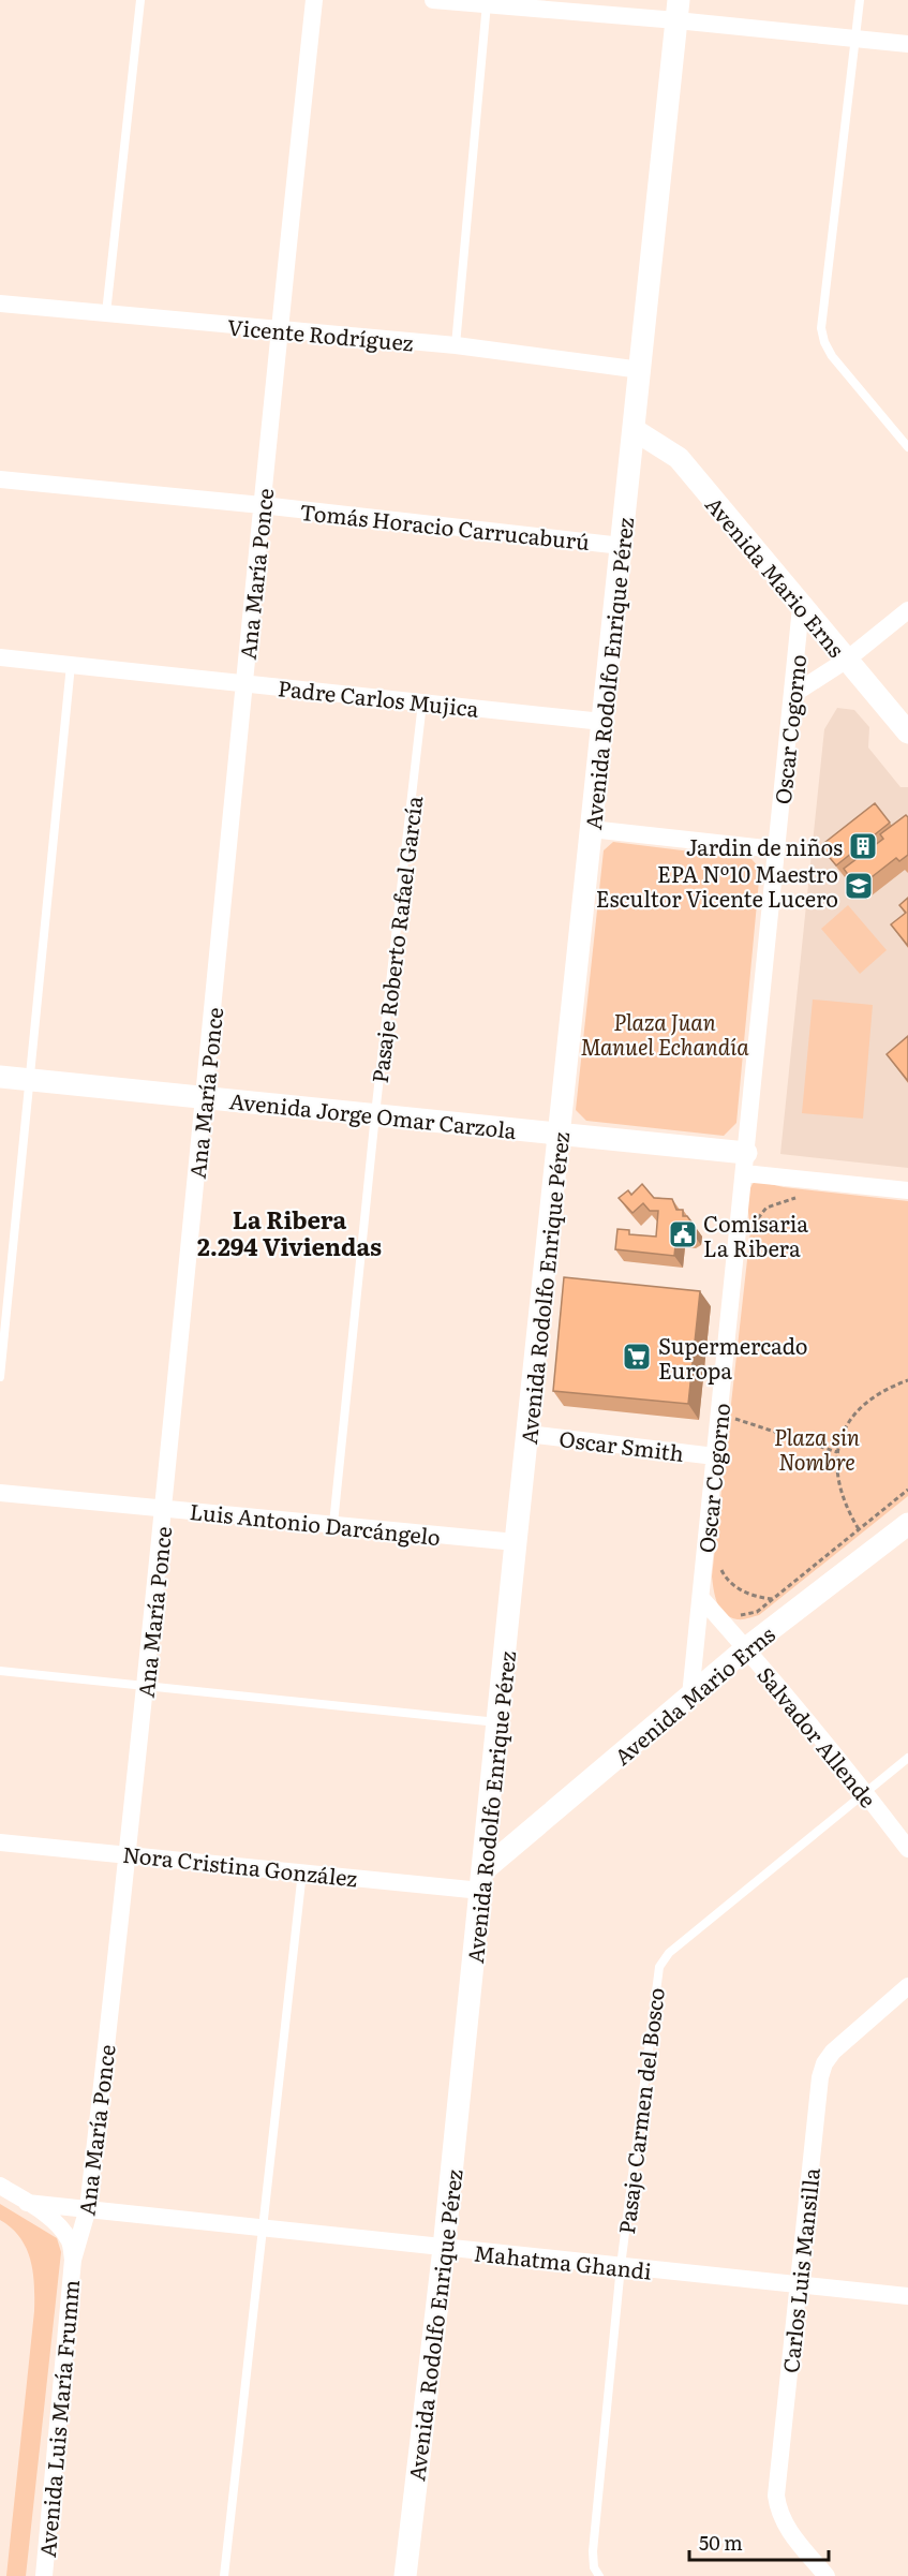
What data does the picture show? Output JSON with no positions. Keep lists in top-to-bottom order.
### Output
{
  "streets": {
    "street": [
      "Vicente Rodríguez",
      "Tomás Horacio Carrucaburú",
      "Ana María Ponce",
      "Avenida Mario Erns",
      "Avenida Rodolfo Enrique Pérez",
      "Padre Carlos Mujica",
      "Oscar Cogorno",
      "Avenida Jorge Omar Carzola",
      "Oscar Smith",
      "Luis Antonio Darcángelo",
      "Salvador Allende",
      "Nora Cristina González",
      "Mahatma Ghandi",
      "Carlos Luis Mansilla",
      "Avenida Luis María Frumm"
    ],
    "lane": ["Pasaje Roberto Rafael García", "Pasaje Carmen del Bosco"]
  },
  "crossings": [
    ["Vicente Rodríguez", "Ana María Ponce"],
    ["Vicente Rodríguez", "Avenida Rodolfo Enrique Pérez"],
    ["Tomás Horacio Carrucaburú", "Ana María Ponce"],
    ["Tomás Horacio Carrucaburú", "Avenida Rodolfo Enrique Pérez"],
    ["Ana María Ponce", "Padre Carlos Mujica"],
    ["Ana María Ponce", "Avenida Jorge Omar Carzola"],
    ["Ana María Ponce", "Luis Antonio Darcángelo"],
    ["Ana María Ponce", "Nora Cristina González"],
    ["Ana María Ponce", "Mahatma Ghandi"],
    ["Ana María Ponce", "Avenida Luis María Frumm"],
    ["Avenida Mario Erns", "Avenida Rodolfo Enrique Pérez"],
    ["Avenida Mario Erns", "Oscar Cogorno"],
    ["Avenida Mario Erns", "Salvador Allende"],
    ["Avenida Mario Erns", "Nora Cristina González"],
    ["Avenida Rodolfo Enrique Pérez", "Padre Carlos Mujica"],
    ["Avenida Rodolfo Enrique Pérez", "Avenida Jorge Omar Carzola"],
    ["Avenida Rodolfo Enrique Pérez", "Oscar Smith"],
    ["Avenida Rodolfo Enrique Pérez", "Luis Antonio Darcángelo"],
    ["Avenida Rodolfo Enrique Pérez", "Nora Cristina González"],
    ["Avenida Rodolfo Enrique Pérez", "Mahatma Ghandi"],
    ["Padre Carlos Mujica", "Pasaje Roberto Rafael García"],
    ["Oscar Cogorno", "Avenida Jorge Omar Carzola"],
    ["Oscar Cogorno", "Oscar Smith"],
    ["Oscar Cogorno", "Salvador Allende"],
    ["Pasaje Roberto Rafael García", "Avenida Jorge Omar Carzola"],
    ["Pasaje Roberto Rafael García", "Luis Antonio Darcángelo"],
    ["Salvador Allende", "Pasaje Carmen del Bosco"],
    ["Pasaje Carmen del Bosco", "Mahatma Ghandi"],
    ["Mahatma Ghandi", "Carlos Luis Mansilla"]
  ],
  "districts": ["La Ribera 2.294 Viviendas"],
  "parks": ["Plaza Juan Manuel Echandía", "Plaza sin Nombre"],
  "places": {
    "building": ["Jardin de niños"],
    "school or university": ["EPA Nº10 Maestro Escultor Vicente Lucero"],
    "public building": ["Comisaria La Ribera"],
    "supermarket": ["Supermercado Europa"]
  },
  "scale_bar": "50 m"
}
